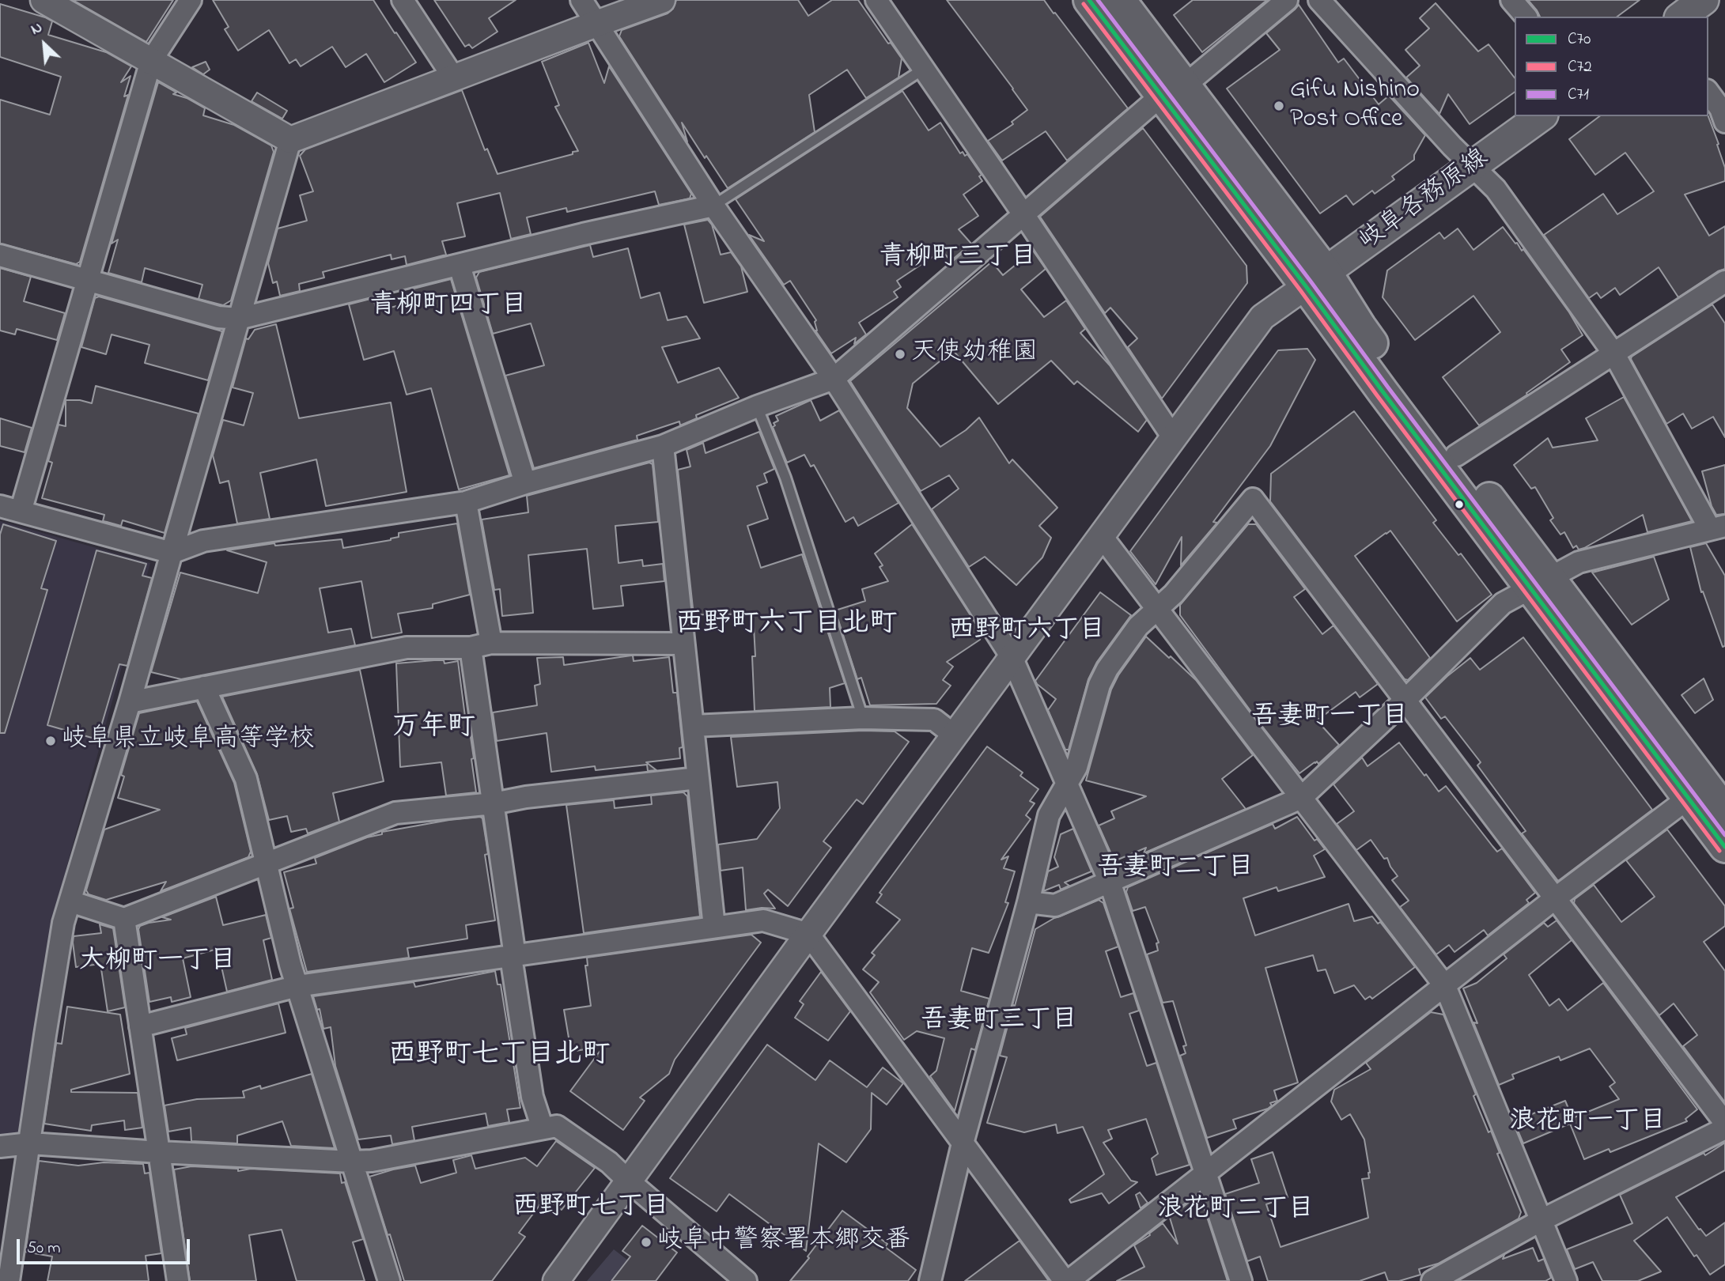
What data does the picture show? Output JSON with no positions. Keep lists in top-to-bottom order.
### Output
{
  "streets": {
    "main road": ["岐阜各務原線"]
  },
  "districts": [
    "青柳町三丁目",
    "青柳町四丁目",
    "西野町六丁目北町",
    "西野町六丁目",
    "吾妻町一丁目",
    "万年町",
    "吾妻町二丁目",
    "大柳町一丁目",
    "吾妻町三丁目",
    "西野町七丁目北町",
    "浪花町一丁目",
    "西野町七丁目",
    "浪花町二丁目"
  ],
  "places": [
    "Gifu Nishino Post Office",
    "天使幼稚園",
    "岐阜県立岐阜高等学校",
    "岐阜中警察署本郷交番"
  ],
  "lines": ["transit line C70", "transit line C71", "transit line C72"],
  "legend": ["C70", "C72", "C71"],
  "scale_bar": "50 m",
  "north": "top left"
}
